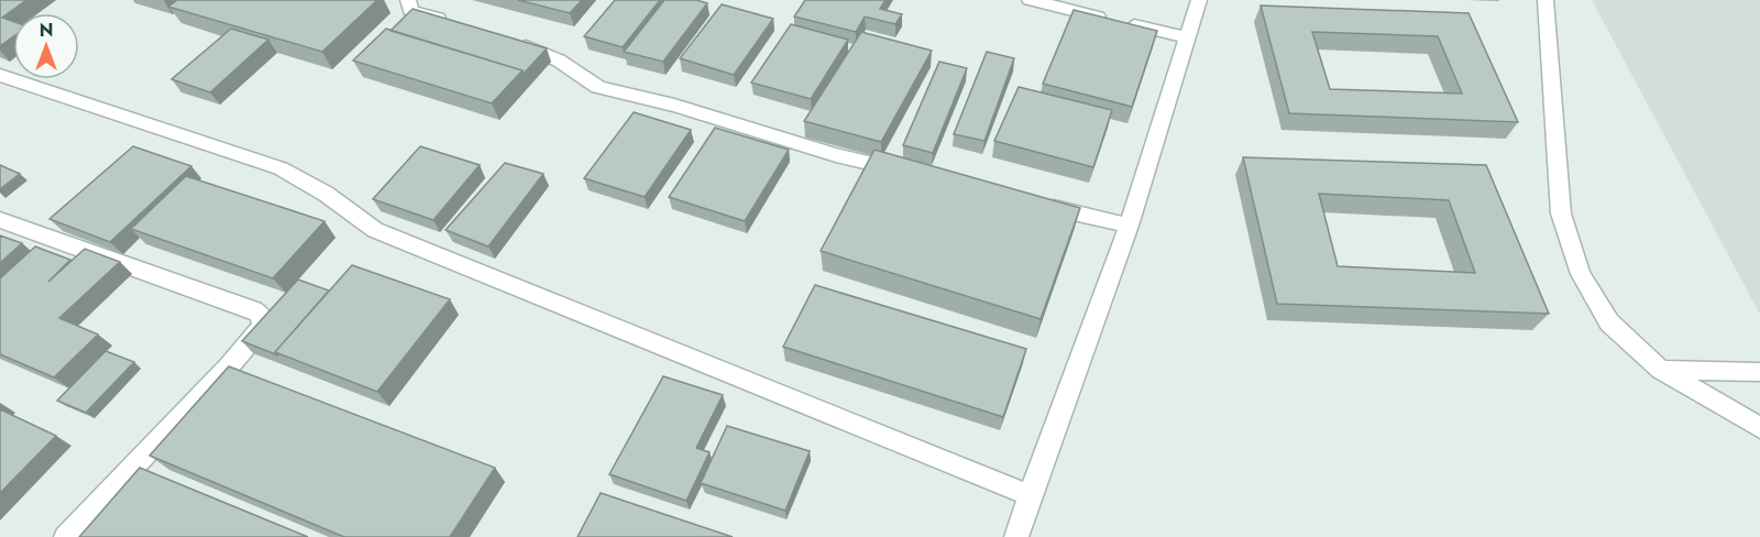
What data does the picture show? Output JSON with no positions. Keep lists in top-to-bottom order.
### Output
{
  "north": "top"
}
